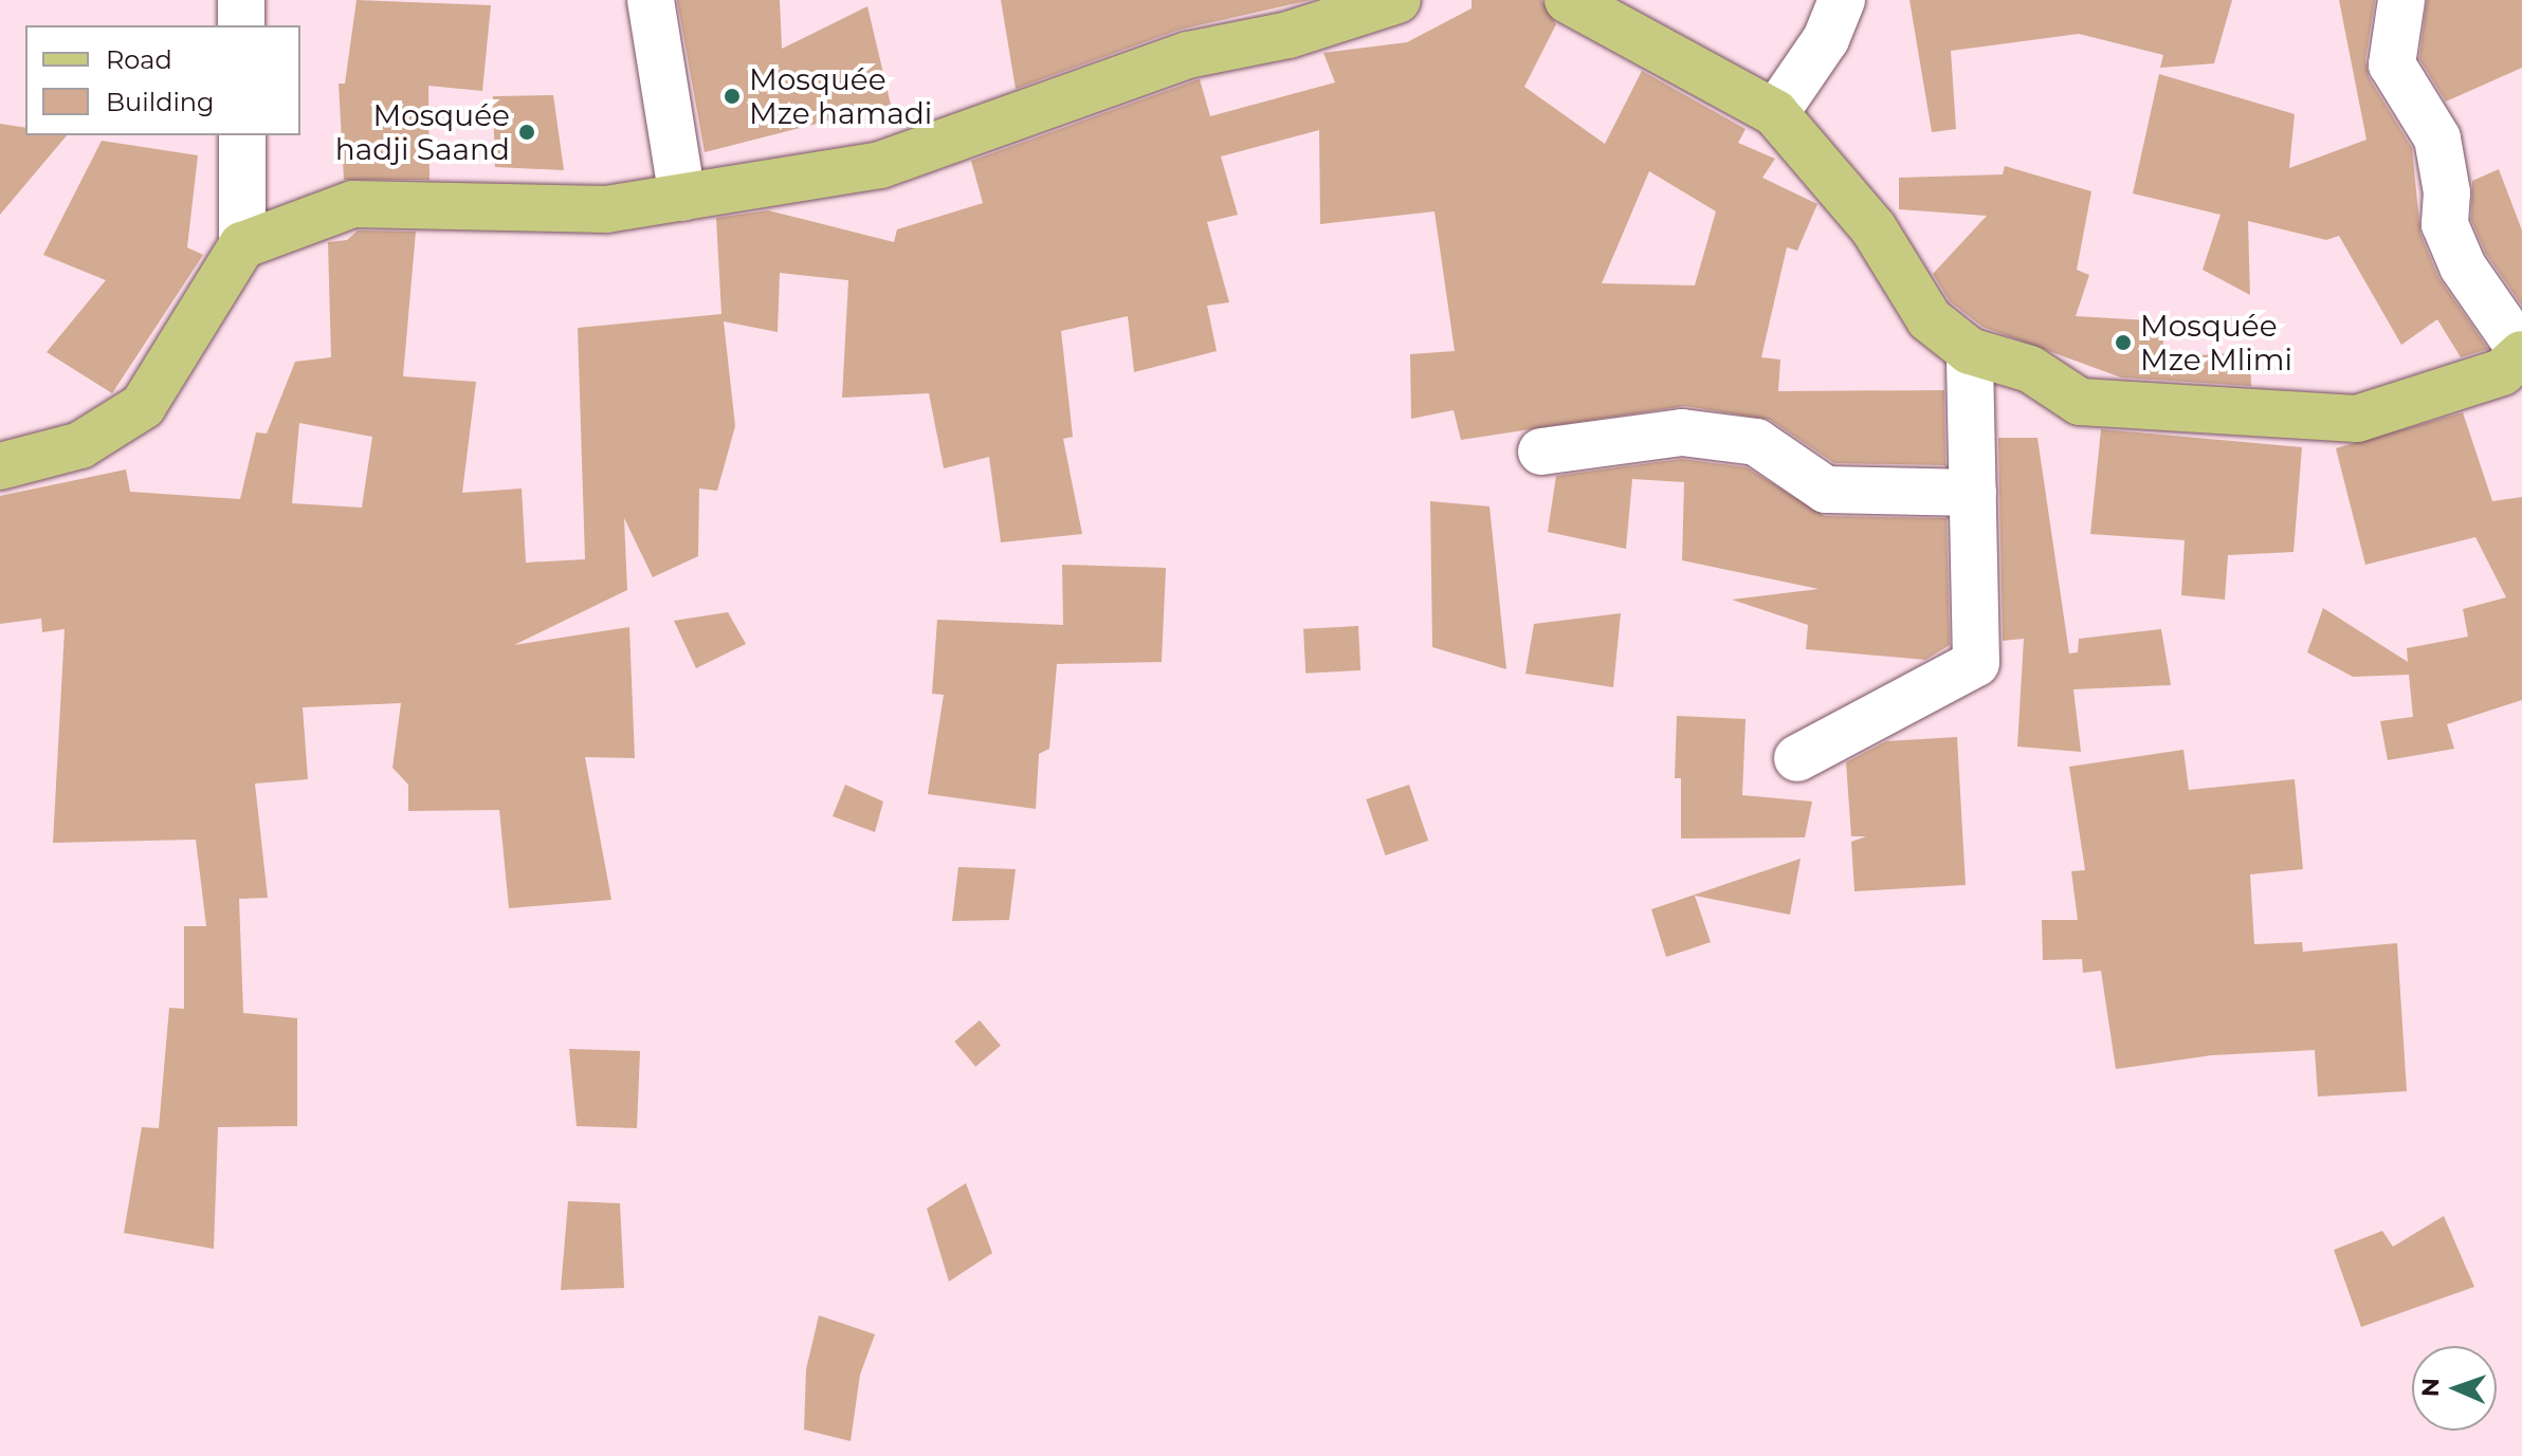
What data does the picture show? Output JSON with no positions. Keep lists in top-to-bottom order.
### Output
{
  "places": ["Mosquée Mze hamadi", "Mosquée hadji Saand", "Mosquée Mze Mlimi"],
  "legend": ["Road", "Building"],
  "north": "left"
}
